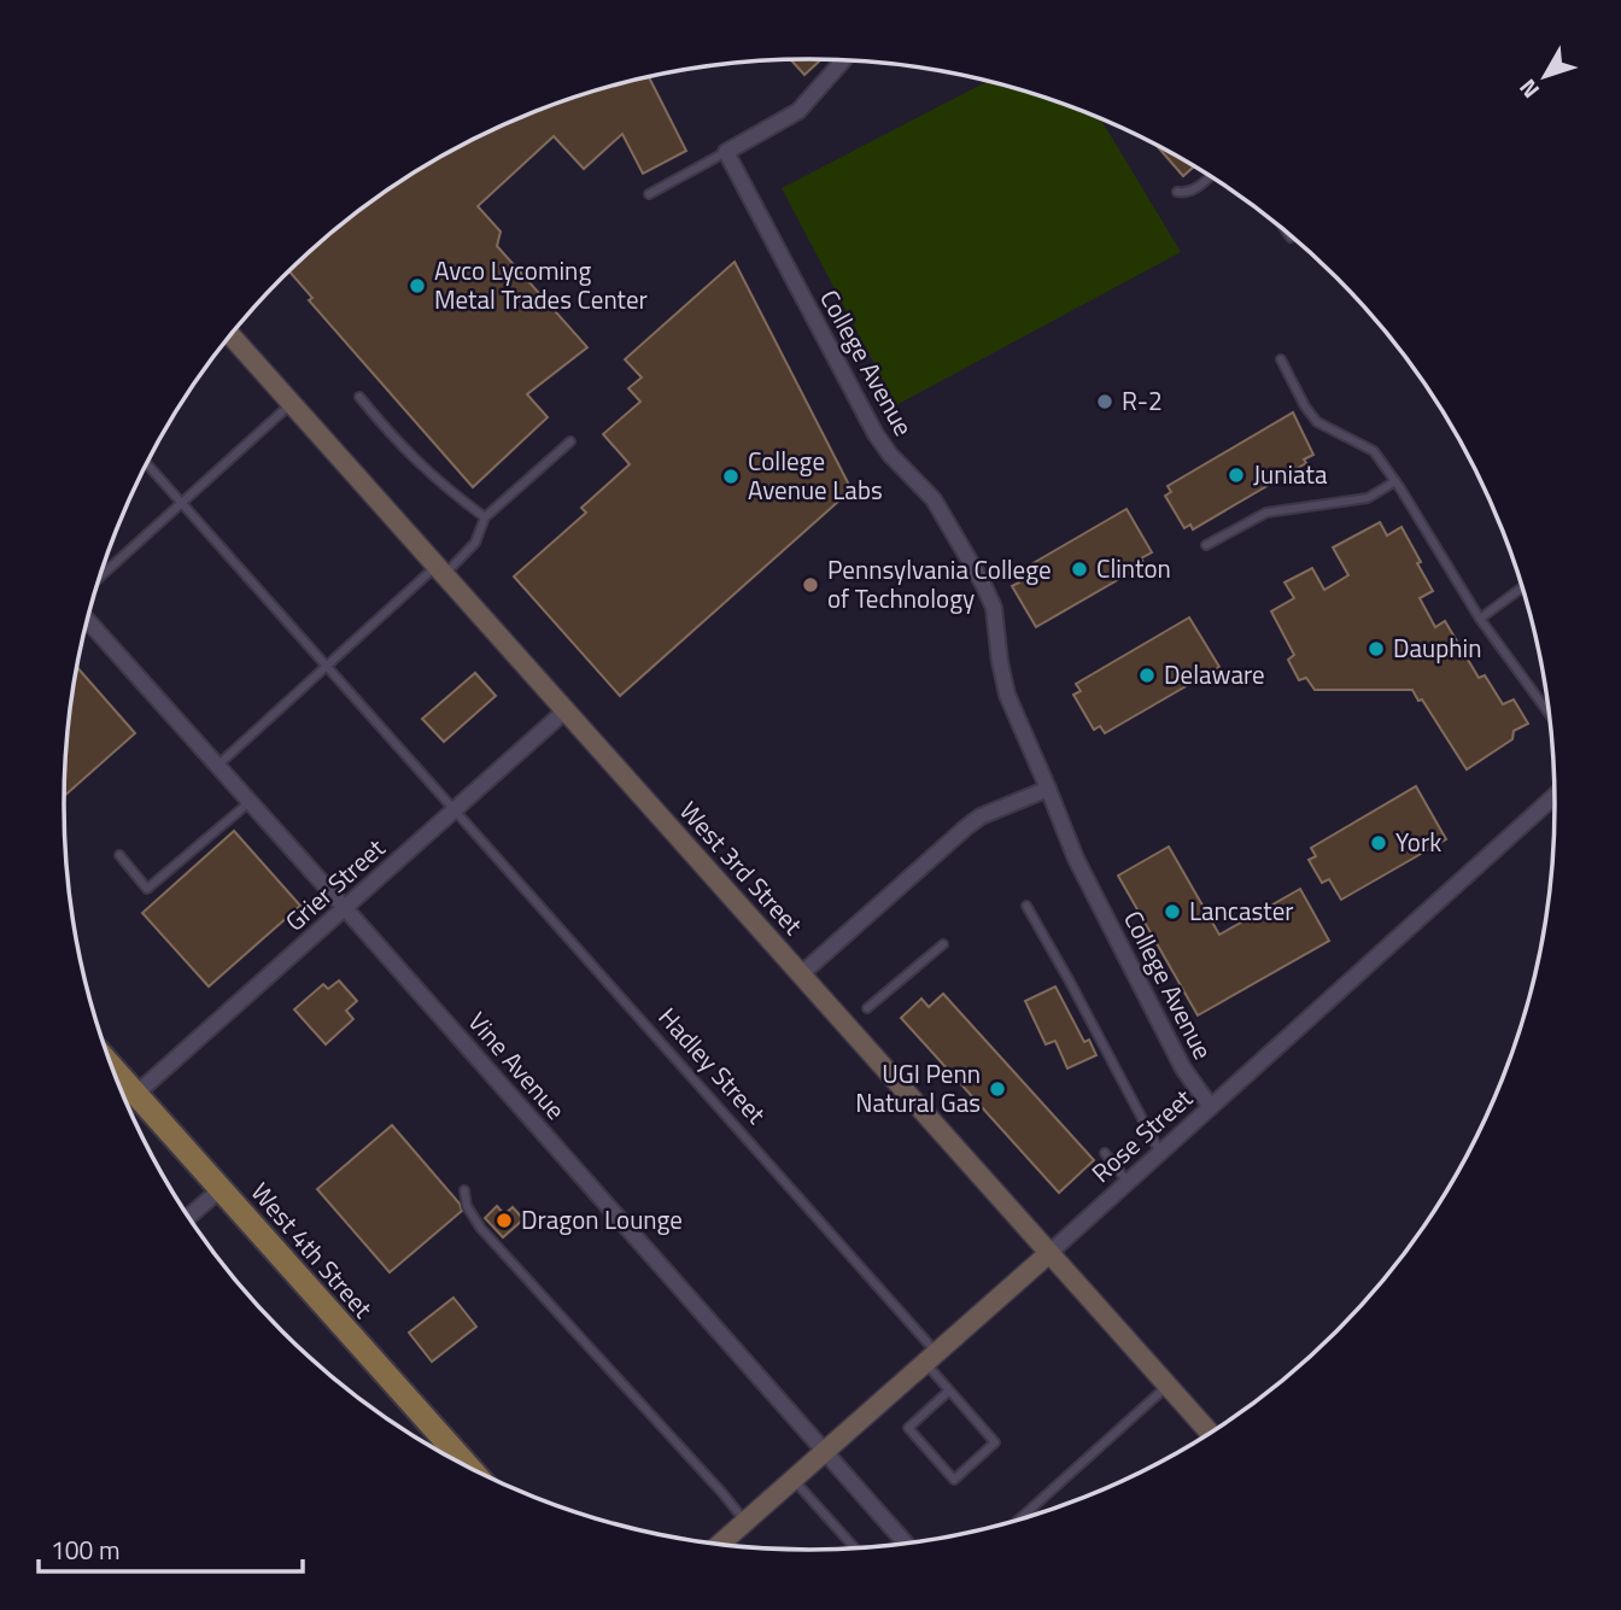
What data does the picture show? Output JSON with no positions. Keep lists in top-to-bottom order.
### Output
{
  "streets": {
    "main road": ["West 3rd Street", "Rose Street", "West 4th Street"],
    "street": ["College Avenue", "Grier Street", "Vine Avenue"],
    "lane": ["Hadley Street"]
  },
  "crossings": [
    ["College Avenue", "Rose Street"],
    ["West 3rd Street", "Grier Street"],
    ["West 3rd Street", "Rose Street"],
    ["Grier Street", "Vine Avenue"],
    ["Grier Street", "Hadley Street"],
    ["Grier Street", "West 4th Street"],
    ["Vine Avenue", "Rose Street"],
    ["Hadley Street", "Rose Street"]
  ],
  "places": [
    "Avco Lycoming Metal Trades Center",
    "R-2",
    "Juniata",
    "College Avenue Labs",
    "Clinton",
    "Pennsylvania College of Technology",
    "Dauphin",
    "Delaware",
    "York",
    "Lancaster",
    "UGI Penn Natural Gas",
    "Dragon Lounge"
  ],
  "scale_bar": "100 m",
  "north": "bottom left"
}
